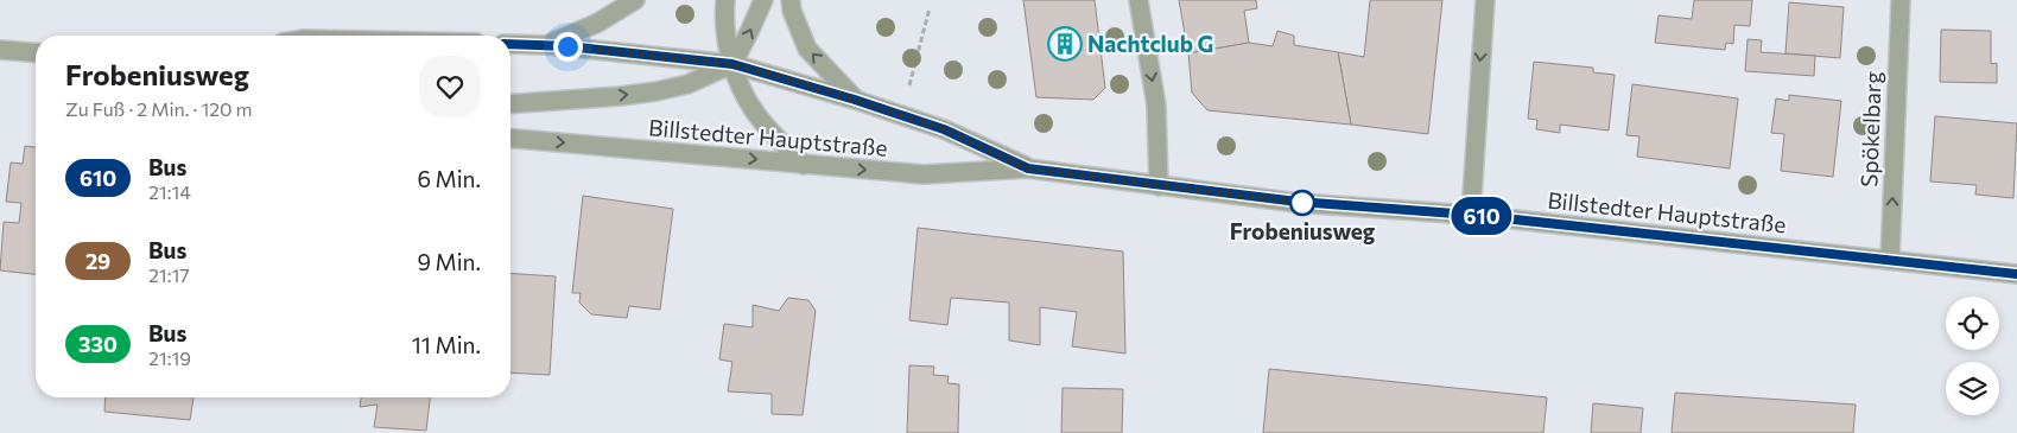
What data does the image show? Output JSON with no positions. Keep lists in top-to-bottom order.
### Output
{
  "streets": {
    "street": ["Spökelbarg", "Billstedter Hauptstraße"]
  },
  "crossings": [
    ["Spökelbarg", "Billstedter Hauptstraße"]
  ],
  "one_way": ["Spökelbarg"],
  "places": {
    "building": ["Nachtclub G"],
    "other": ["Frobeniusweg"]
  },
  "lines": ["bus line 610"],
  "page": {
    "on_map": "610",
    "heading": ["Frobeniusweg", "Zu Fuß · 2 Min. · 120 m"],
    "list": [
      {
        "mark": "610",
        "name": "Bus",
        "note": "21:14",
        "value": "6 Min."
      },
      {
        "mark": "29",
        "name": "Bus",
        "note": "21:17",
        "value": "9 Min."
      },
      {
        "mark": "330",
        "name": "Bus",
        "note": "21:19",
        "value": "11 Min."
      }
    ]
  }
}
